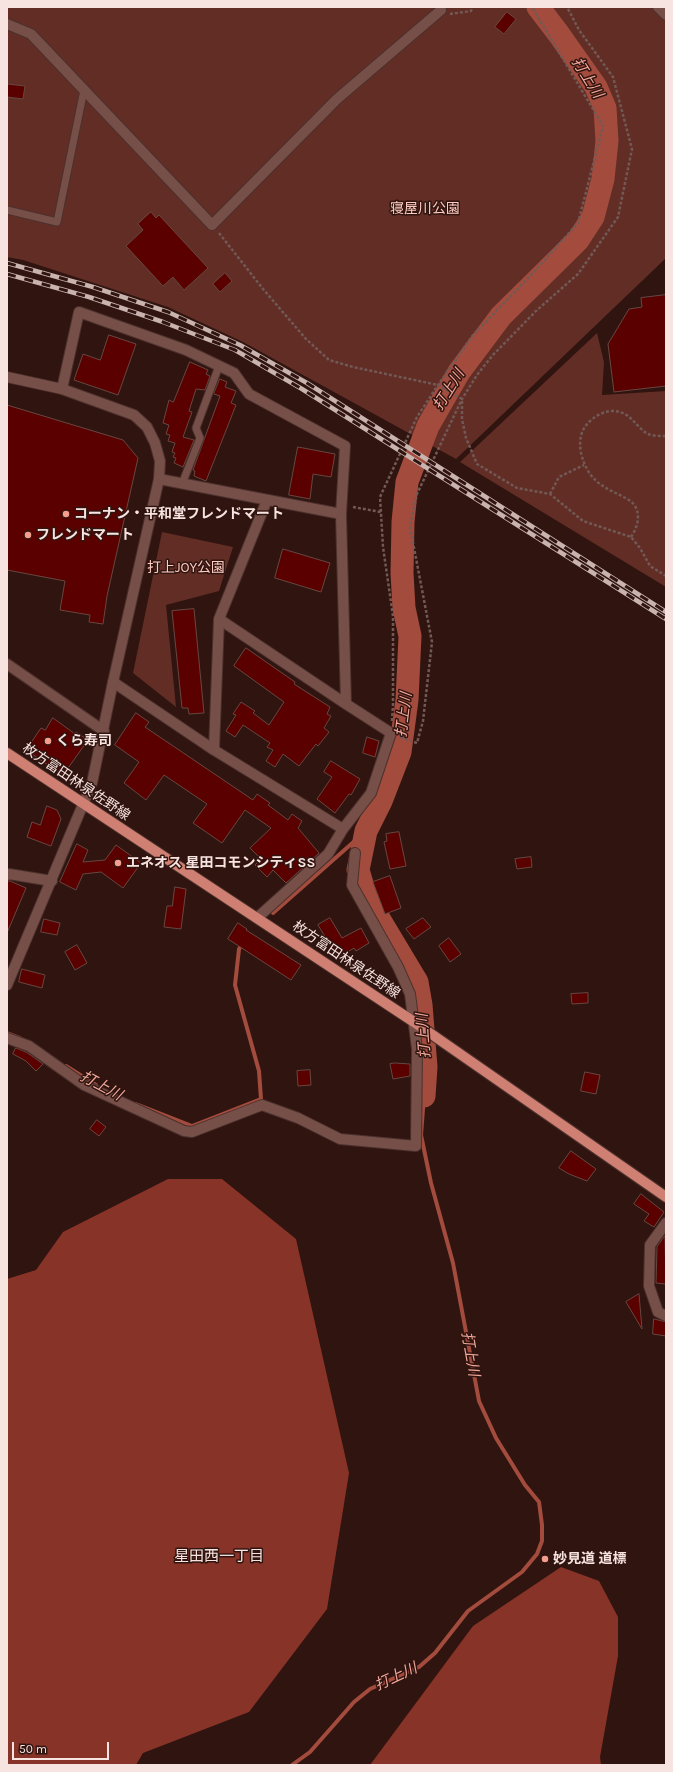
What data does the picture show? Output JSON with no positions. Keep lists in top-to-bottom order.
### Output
{
  "streets": {
    "main road": ["枚方富田林泉佐野線"]
  },
  "districts": ["星田西一丁目"],
  "water": ["打上川"],
  "parks": ["寝屋川公園", "打上JOY公園"],
  "places": [
    "コーナン・平和堂フレンドマート",
    "フレンドマート",
    "くら寿司",
    "エネオス 星田コモンシティSS",
    "妙見道 道標"
  ],
  "scale_bar": "50 m"
}
